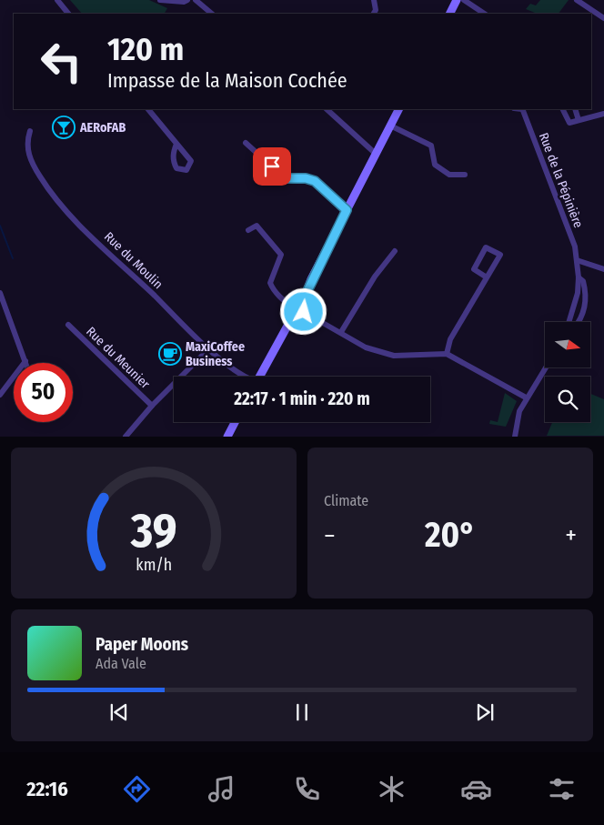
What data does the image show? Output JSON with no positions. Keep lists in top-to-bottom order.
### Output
{
  "streets": {
    "street": ["Rue de la Pépinière", "Rue du Moulin", "Rue du Meunier"]
  },
  "crossings": [
    ["Rue du Moulin", "Rue du Meunier"]
  ],
  "places": {
    "bar": ["AERoFAB"],
    "cafe": ["MaxiCoffee Business"]
  },
  "north": "right",
  "page": {
    "turn": ["120 m", "Impasse de la Maison Cochée"],
    "limit": "50",
    "trip": "22:17 · 1 min · 220 m",
    "tile": "Climate",
    "heat": ["−", "20°", "+"],
    "song": ["Paper Moons", "Ada Vale"],
    "tabs": "22:16",
    "gauge": ["39", "km/h"]
  }
}
